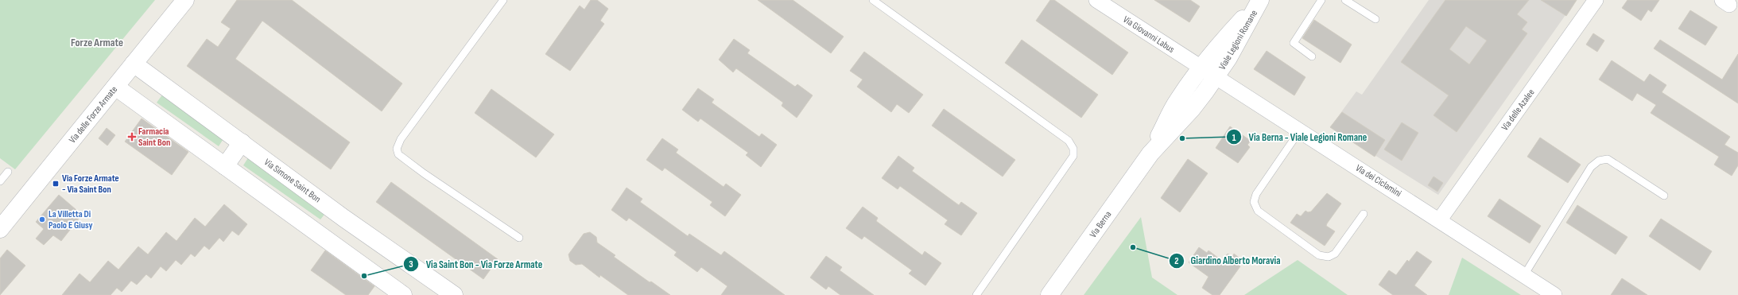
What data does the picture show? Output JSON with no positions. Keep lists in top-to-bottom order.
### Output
{
  "streets": {
    "street": [
      "Via Giovanni Labus",
      "Viale Legioni Romane",
      "Via delle Azalee",
      "Via delle Forze Armate",
      "Via Simone Saint Bon",
      "Via dei Ciclamini",
      "Via Berna"
    ]
  },
  "crossings": [
    ["Via Giovanni Labus", "Viale Legioni Romane"],
    ["Via Giovanni Labus", "Via dei Ciclamini"],
    ["Via Giovanni Labus", "Via Berna"],
    ["Viale Legioni Romane", "Via dei Ciclamini"],
    ["Viale Legioni Romane", "Via Berna"],
    ["Via delle Azalee", "Via dei Ciclamini"],
    ["Via delle Forze Armate", "Via Simone Saint Bon"],
    ["Via dei Ciclamini", "Via Berna"]
  ],
  "districts": ["Forze Armate"],
  "places": {
    "health": ["Farmacia Saint Bon"],
    "other": [
      "Via Berna - Viale Legioni Romane",
      "La Villetta Di Paolo E Giusy",
      "Giardino Alberto Moravia",
      "Via Saint Bon - Via Forze Armate"
    ],
    "transit": ["Via Forze Armate - Via Saint Bon"]
  }
}
